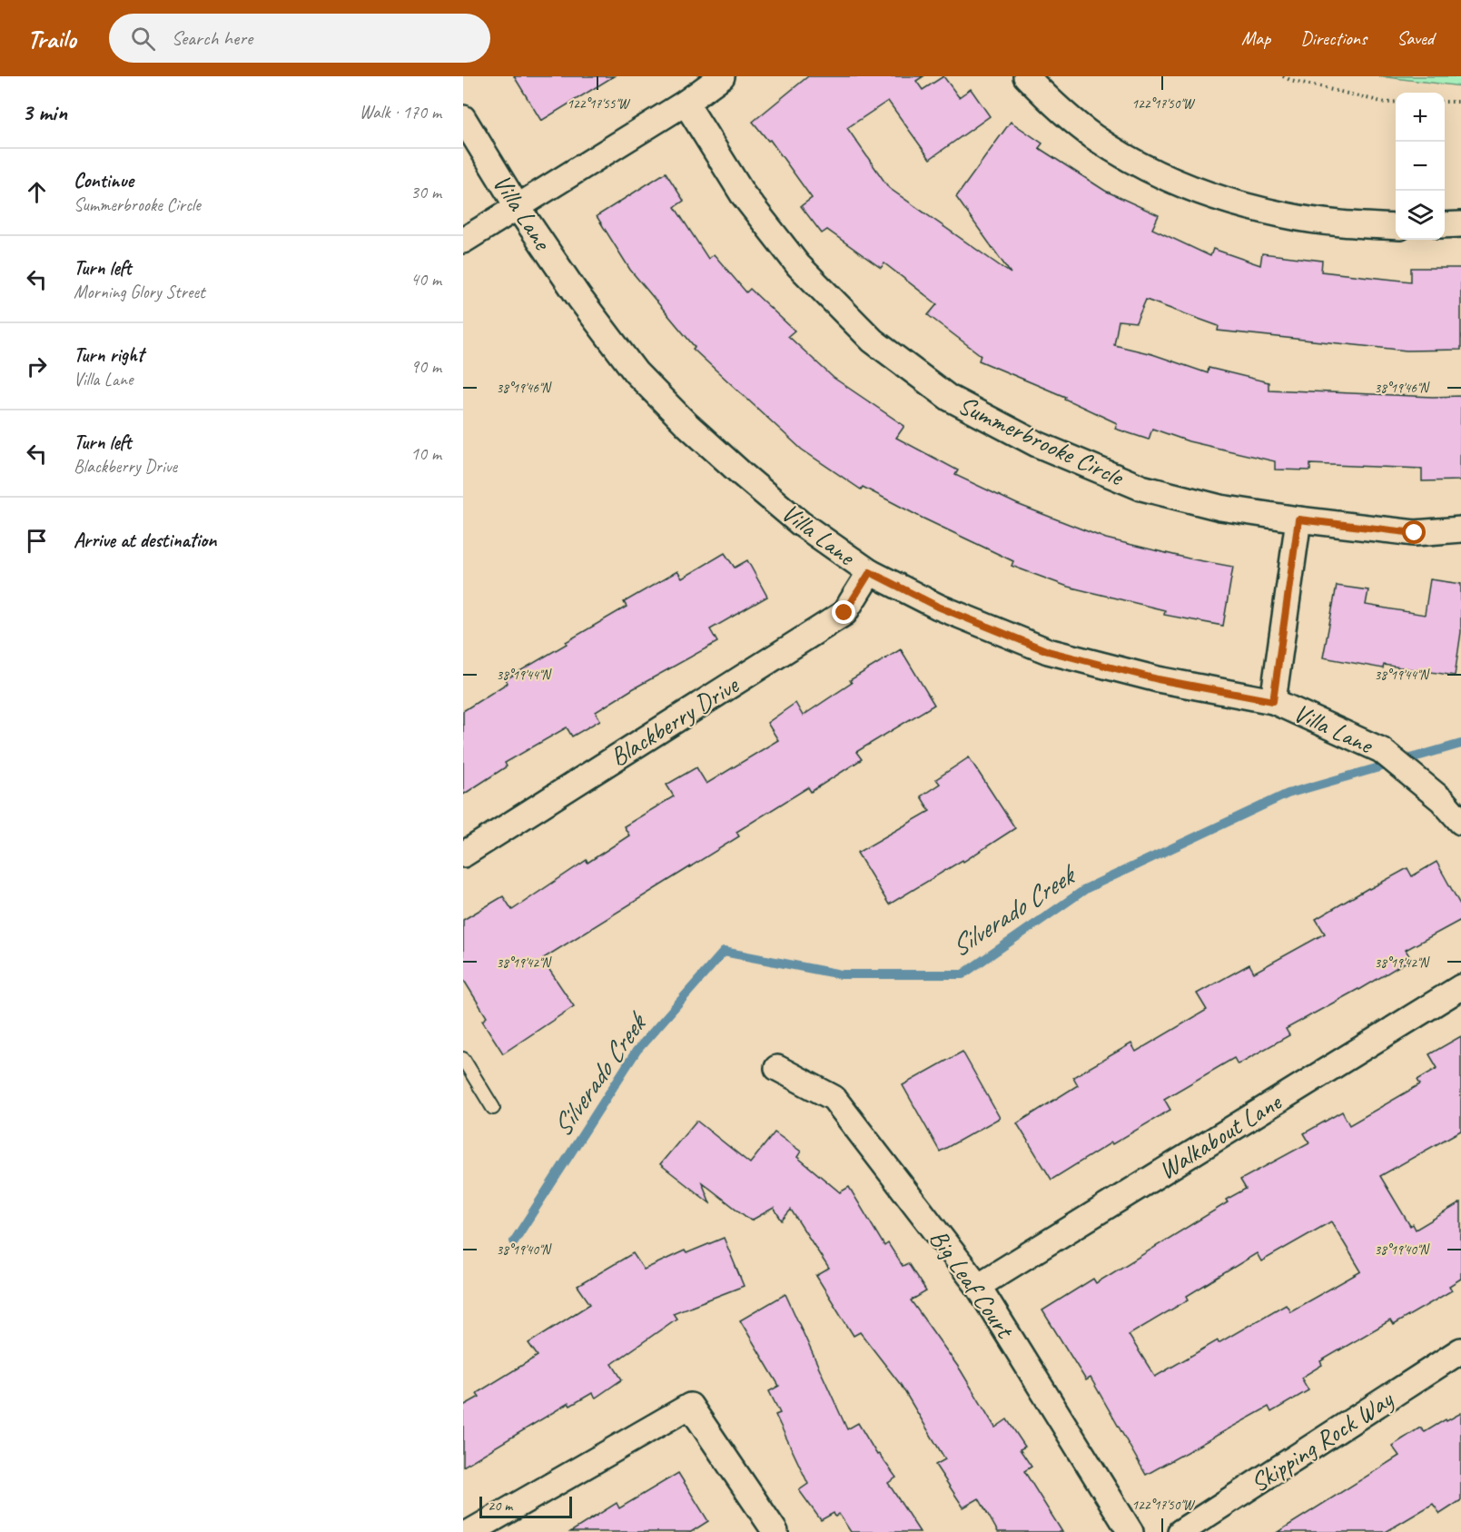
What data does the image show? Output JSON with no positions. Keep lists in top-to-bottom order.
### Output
{
  "streets": {
    "street": [
      "Villa Lane",
      "Summerbrooke Circle",
      "Blackberry Drive",
      "Walkabout Lane",
      "Big Leaf Court",
      "Skipping Rock Way"
    ]
  },
  "crossings": [
    ["Villa Lane", "Blackberry Drive"],
    ["Walkabout Lane", "Big Leaf Court"]
  ],
  "water": ["Silverado Creek"],
  "scale_bar": "20 m",
  "page": {
    "header": "Trailo",
    "search": "Search here",
    "nav": ["Map", "Directions", "Saved"],
    "heading": ["3 min", "Walk · 170 m"],
    "map_buttons": ["+", "−"],
    "list": [
      ["Continue", "Summerbrooke Circle", "30 m"],
      ["Turn left", "Morning Glory Street", "40 m"],
      ["Turn right", "Villa Lane", "90 m"],
      ["Turn left", "Blackberry Drive", "10 m"],
      "Arrive at destination"
    ],
    "scale": "20 m"
  },
  "coordinates": [
    "122°17'55\"W",
    "122°17'50\"W",
    "38°19'46\"N",
    "38°19'44\"N",
    "38°19'42\"N",
    "38°19'40\"N"
  ]
}
